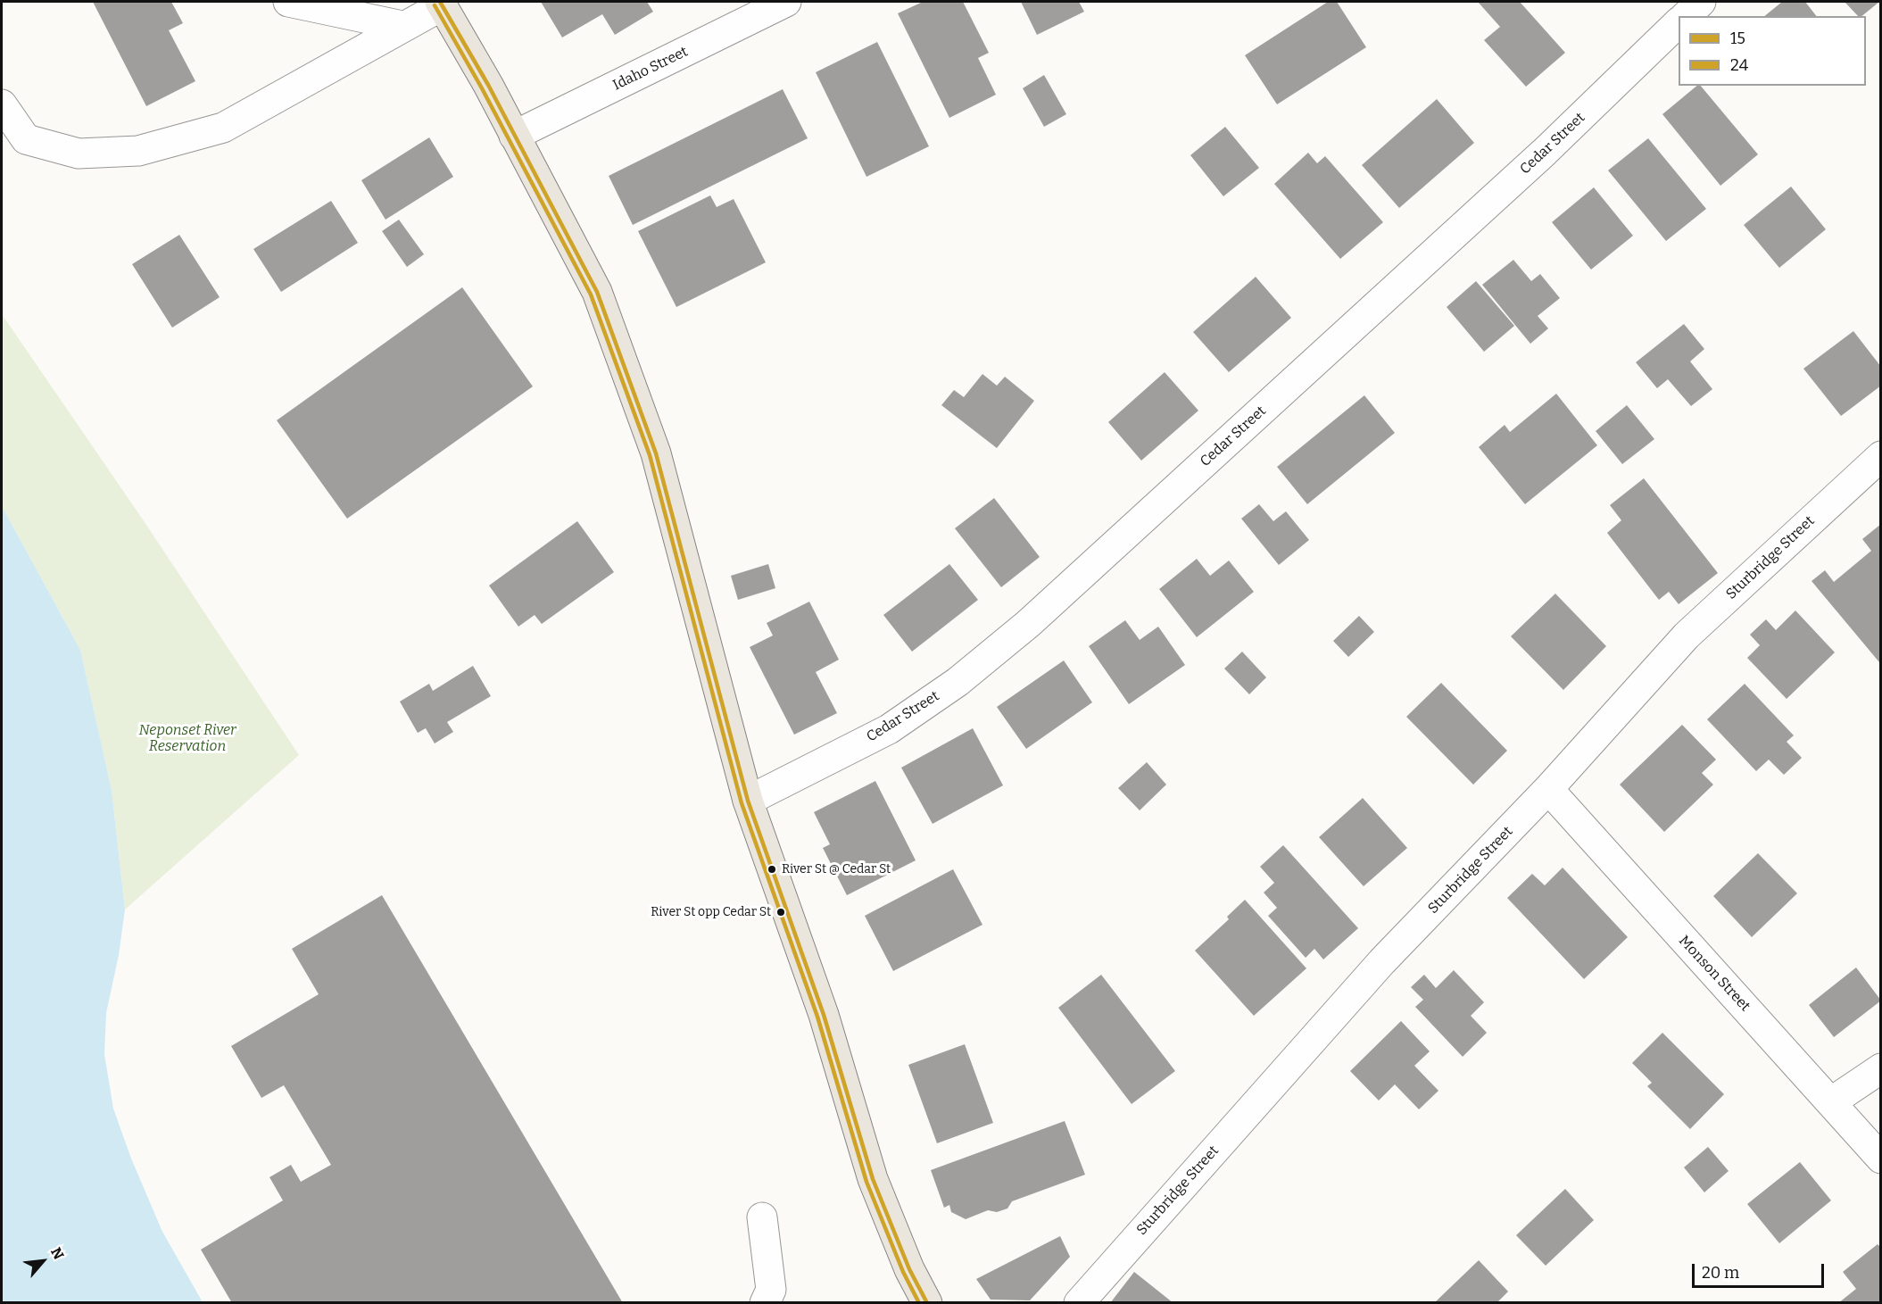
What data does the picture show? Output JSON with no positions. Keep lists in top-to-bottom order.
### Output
{
  "streets": {
    "street": [
      "Idaho Street",
      "Cedar Street",
      "Sturbridge Street",
      "Monson Street"
    ]
  },
  "crossings": [
    ["Sturbridge Street", "Monson Street"]
  ],
  "parks": ["Neponset River Reservation"],
  "places": ["River St @ Cedar St", "River St opp Cedar St"],
  "lines": ["transit line 15", "transit line 24"],
  "legend": ["15", "24"],
  "scale_bar": "20 m",
  "north": "top right"
}
